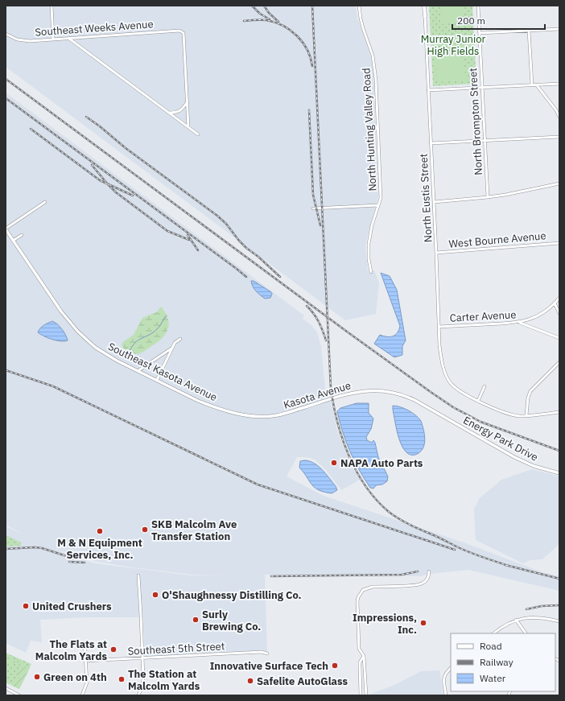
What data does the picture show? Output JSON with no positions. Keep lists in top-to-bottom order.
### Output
{
  "streets": {
    "main road": ["North Eustis Street"],
    "street": [
      "Southeast Weeks Avenue",
      "North Brompton Street",
      "North Hunting Valley Road",
      "West Bourne Avenue",
      "Carter Avenue",
      "Southeast Kasota Avenue",
      "Kasota Avenue",
      "Energy Park Drive",
      "Southeast 5th Street"
    ]
  },
  "crossings": [
    ["North Eustis Street", "West Bourne Avenue"],
    ["North Eustis Street", "Carter Avenue"],
    ["Southeast Kasota Avenue", "Kasota Avenue"],
    ["Kasota Avenue", "Energy Park Drive"]
  ],
  "parks": ["Murray Junior High Fields"],
  "places": [
    "NAPA Auto Parts",
    "SKB Malcolm Ave Transfer Station",
    "M & N Equipment Services, Inc.",
    "O'Shaughnessy Distilling Co.",
    "United Crushers",
    "Surly Brewing Co.",
    "Impressions, Inc.",
    "The Flats at Malcolm Yards",
    "Innovative Surface Tech",
    "Green on 4th",
    "The Station at Malcolm Yards",
    "Safelite AutoGlass"
  ],
  "legend": ["Road", "Railway", "Water"],
  "scale_bar": "200 m"
}
